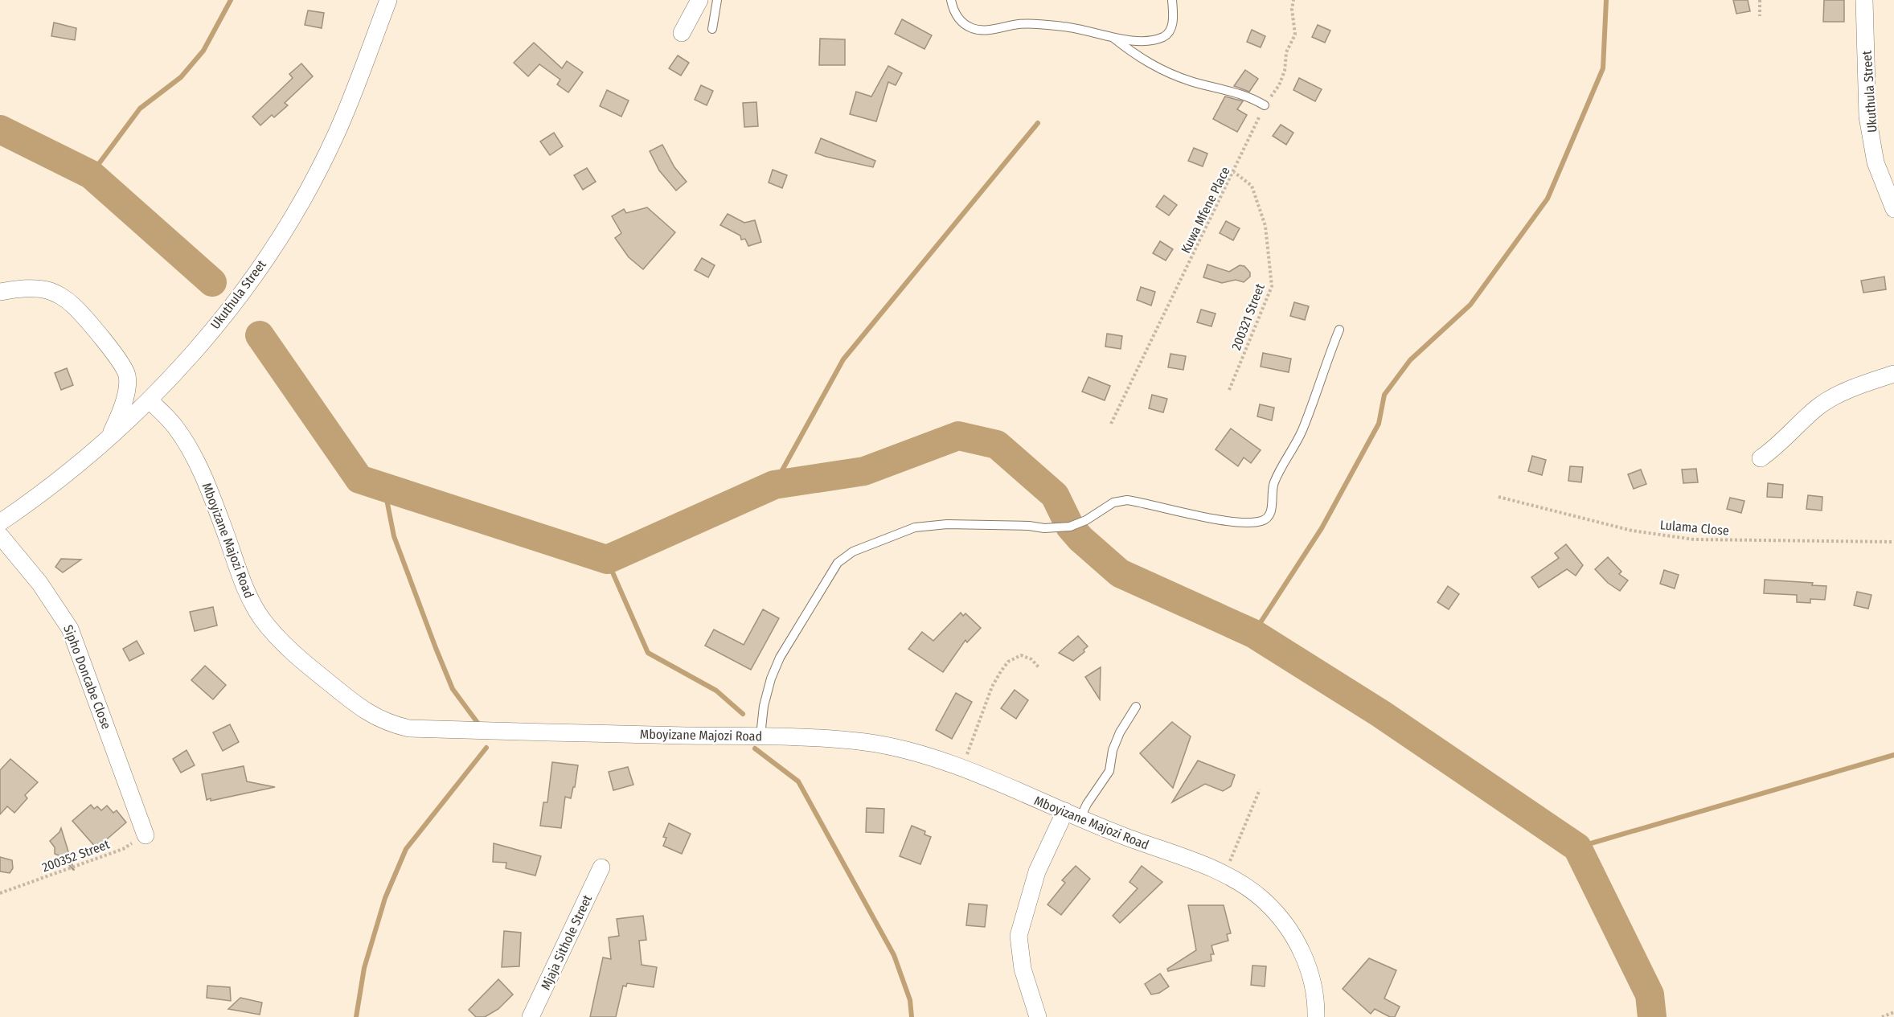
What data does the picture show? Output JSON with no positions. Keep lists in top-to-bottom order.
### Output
{
  "streets": {
    "street": [
      "Ukuthula Street",
      "Mboyizane Majozi Road",
      "Sipho Doncabe Close",
      "Mjaja Sithole Street"
    ],
    "path": [
      "Kuwa Mfene Place",
      "200321 Street",
      "Lulama Close",
      "200352 Street"
    ]
  },
  "crossings": [
    ["Ukuthula Street", "Mboyizane Majozi Road"],
    ["Kuwa Mfene Place", "200321 Street"],
    ["Sipho Doncabe Close", "200352 Street"]
  ]
}
